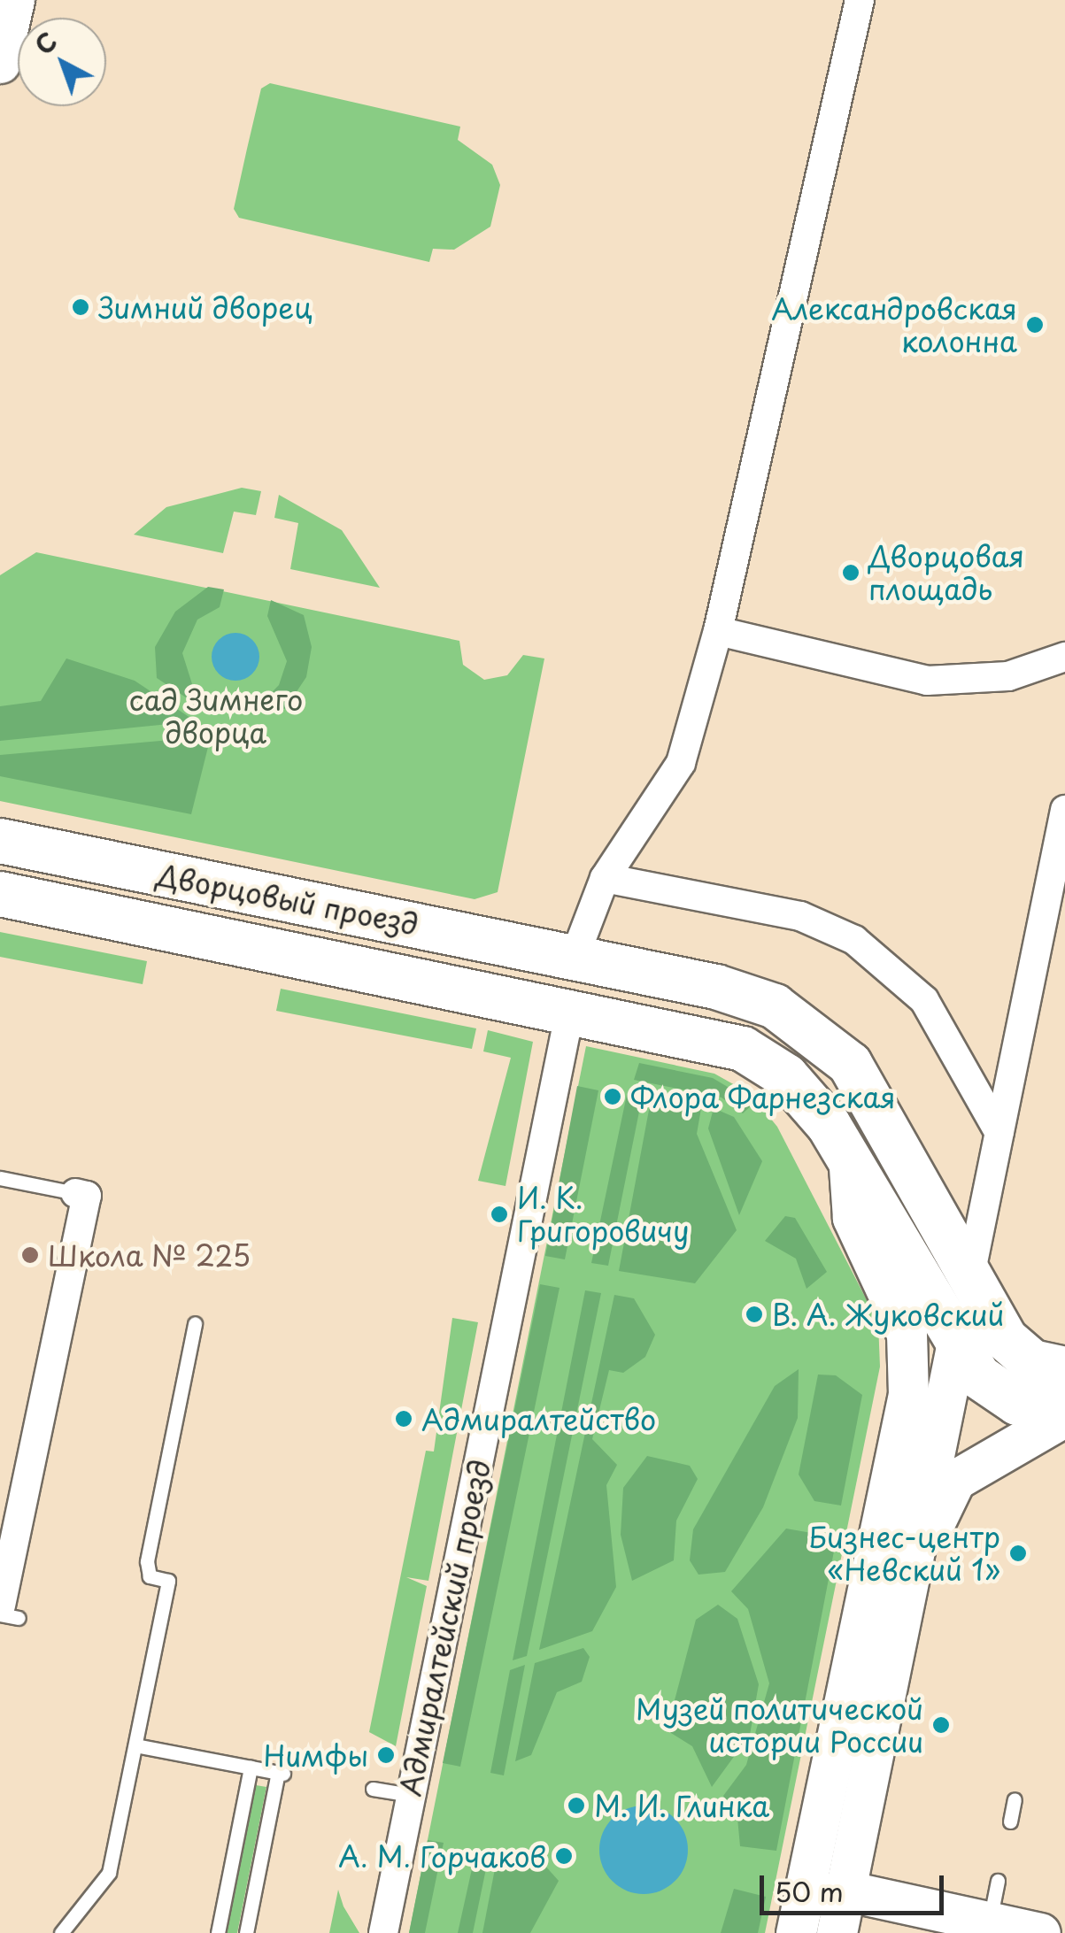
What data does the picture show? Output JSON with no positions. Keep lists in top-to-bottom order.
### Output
{
  "streets": {
    "main road": ["Дворцовый проезд"],
    "street": ["Адмиралтейский проезд"]
  },
  "crossings": [
    ["Дворцовый проезд", "Адмиралтейский проезд"]
  ],
  "parks": ["сад Зимнего дворца"],
  "places": [
    "Зимний дворец",
    "Александровская колонна",
    "Дворцовая площадь",
    "Флора Фарнезская",
    "И. К. Григоровичу",
    "Школа № 225",
    "В. А. Жуковский",
    "Адмиралтейство",
    "Бизнес-центр «Невский 1»",
    "Музей политической истории России",
    "Нимфы",
    "М. И. Глинка",
    "А. М. Горчаков"
  ],
  "scale_bar": "50 m",
  "north": "top left"
}
